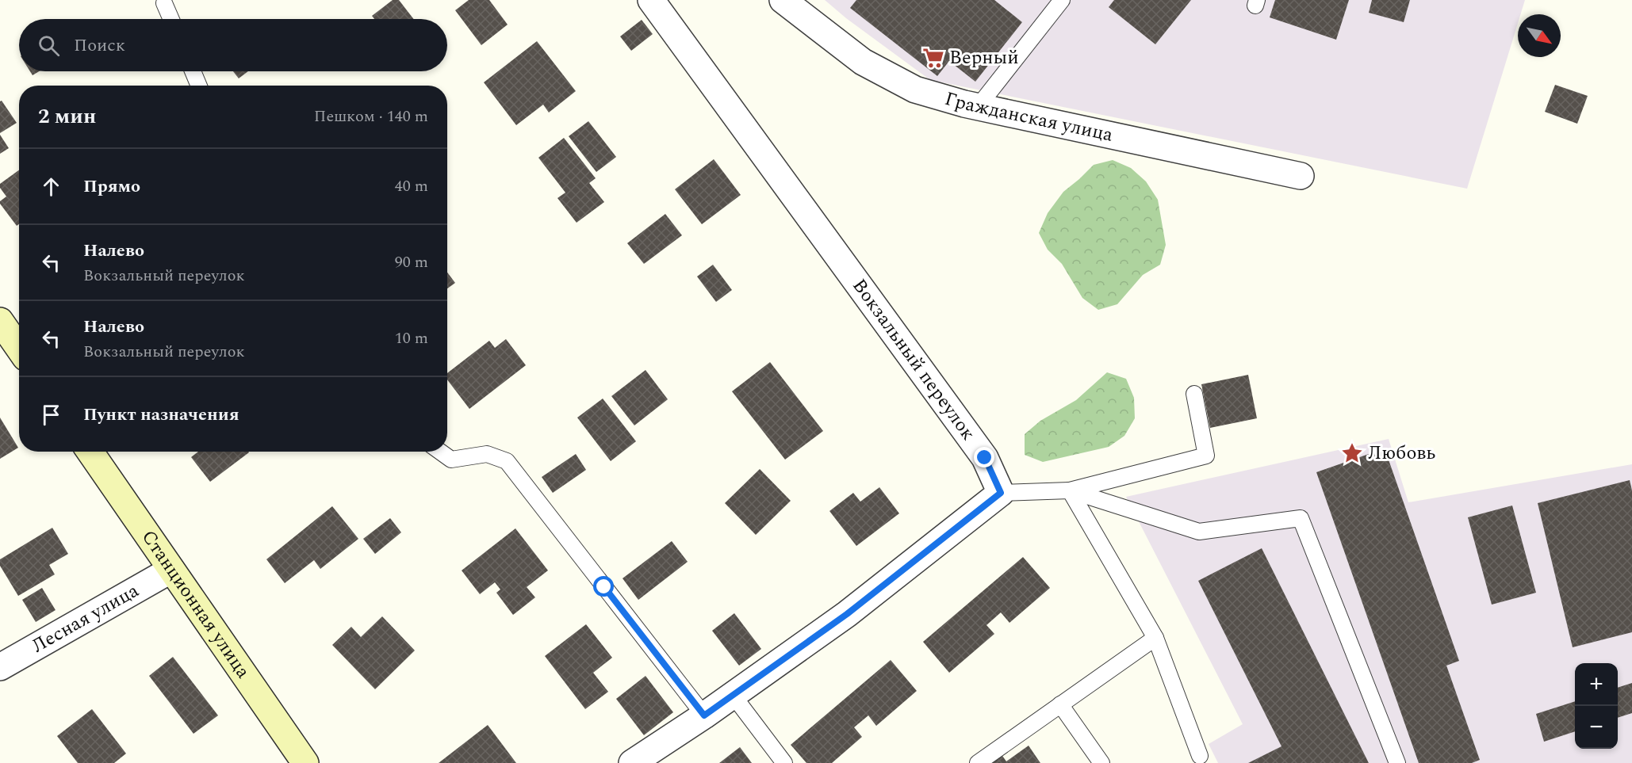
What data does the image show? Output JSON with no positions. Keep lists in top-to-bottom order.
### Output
{
  "streets": {
    "main road": ["Станционная улица"],
    "street": ["Гражданская улица", "Вокзальный переулок", "Лесная улица"]
  },
  "crossings": [
    ["Станционная улица", "Лесная улица"]
  ],
  "places": {
    "supermarket": ["Верный"],
    "place": ["Любовь"]
  },
  "north": "bottom right",
  "page": {
    "search": "Поиск",
    "heading": ["2 мин", "Пешком · 140 m"],
    "list": [
      ["Прямо", "40 m"],
      ["Налево", "Вокзальный переулок", "90 m"],
      ["Налево", "Вокзальный переулок", "10 m"],
      "Пункт назначения"
    ],
    "map_buttons": ["+", "−"]
  }
}
